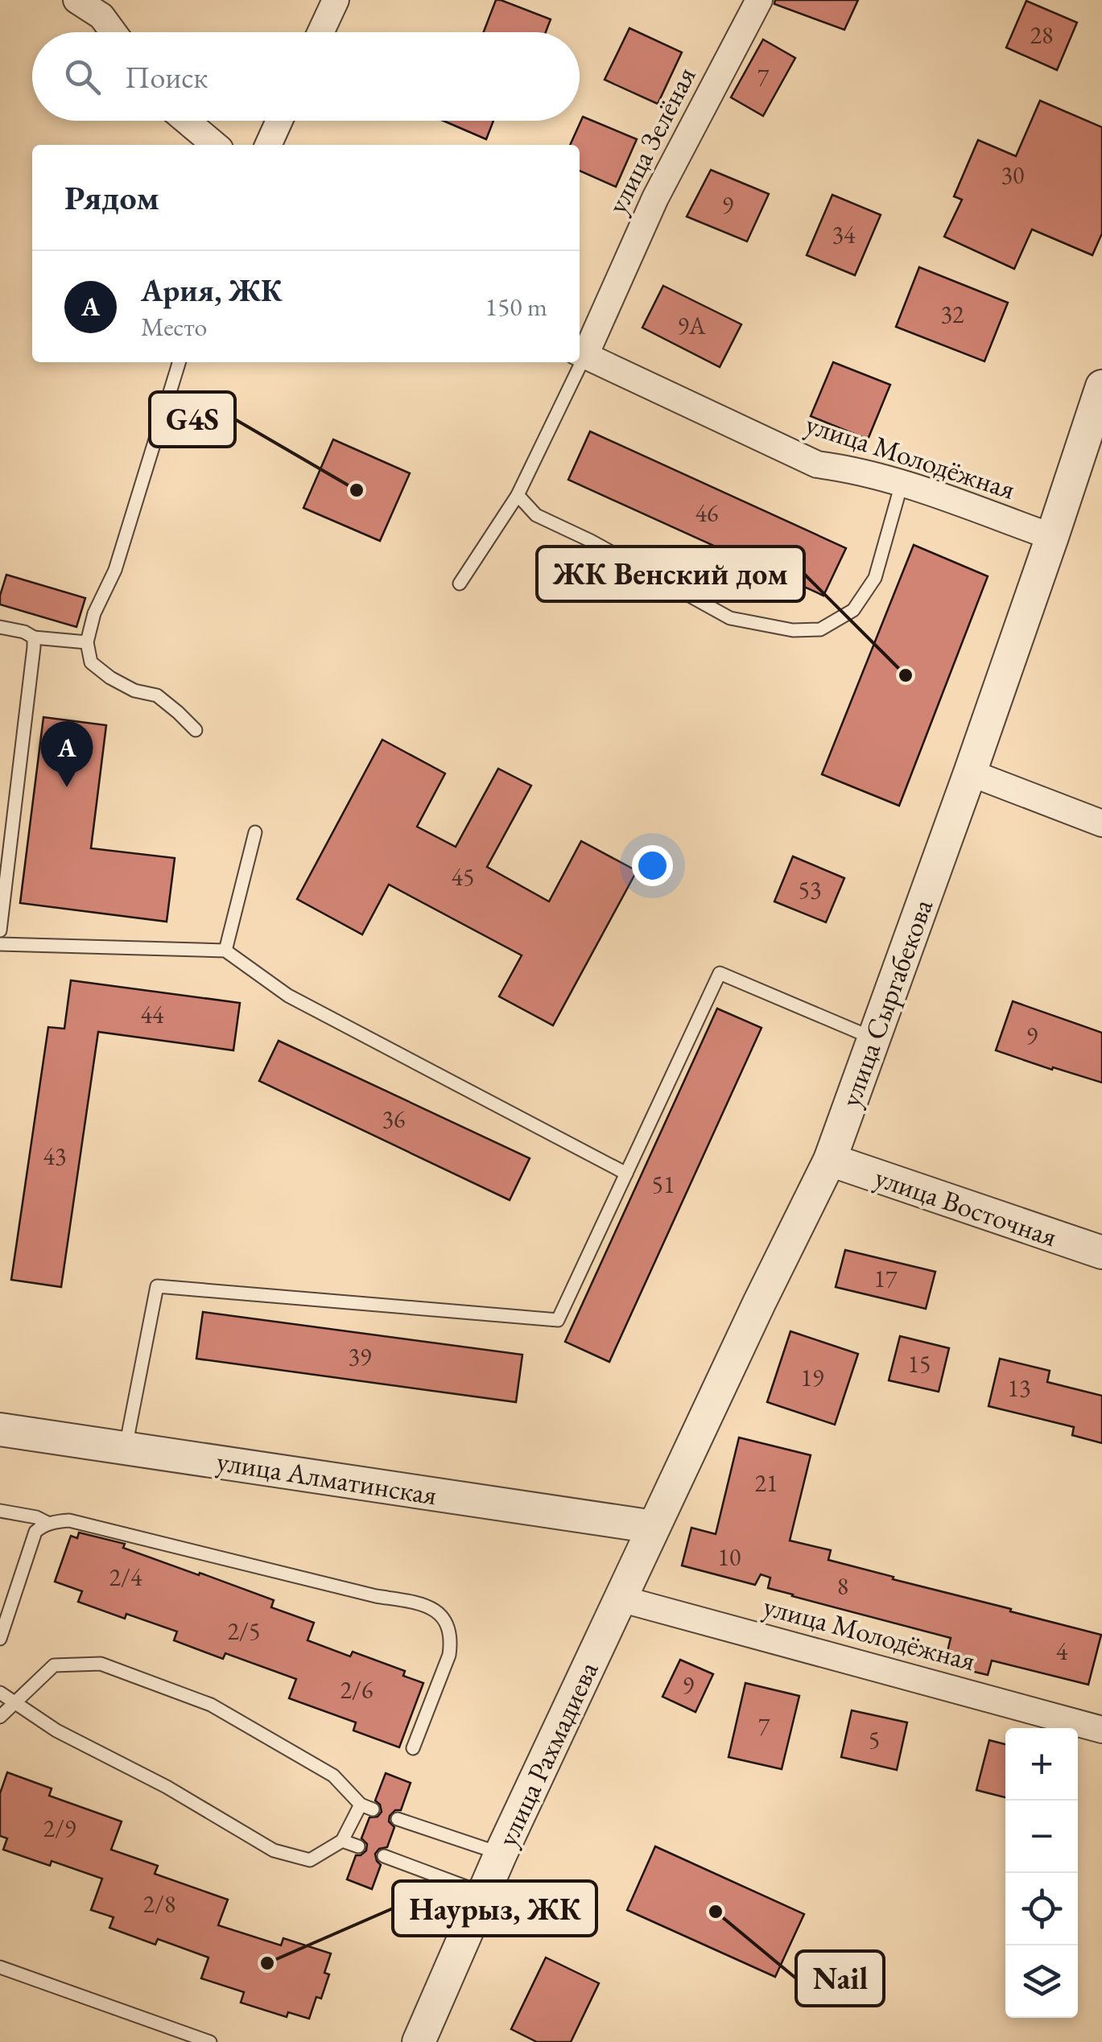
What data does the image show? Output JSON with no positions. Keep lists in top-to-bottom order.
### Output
{
  "streets": {
    "street": [
      "улица Зелёная",
      "улица Молодёжная",
      "улица Сыргабекова",
      "улица Восточная",
      "улица Алматинская",
      "улица Рахмадиева"
    ]
  },
  "crossings": [
    ["улица Зелёная", "улица Молодёжная"],
    ["улица Молодёжная", "улица Сыргабекова"],
    ["улица Молодёжная", "улица Рахмадиева"],
    ["улица Сыргабекова", "улица Восточная"],
    ["улица Сыргабекова", "улица Алматинская"],
    ["улица Сыргабекова", "улица Рахмадиева"]
  ],
  "places": [
    "G4S",
    "ЖК Венский дом",
    "Nail",
    "Наурыз, ЖК"
  ],
  "house_numbers": [
    "28",
    "7",
    "30",
    "9",
    "34",
    "32",
    "9А",
    "46",
    "45",
    "53",
    "44",
    "9",
    "36",
    "43",
    "51",
    "17",
    "39",
    "15",
    "19",
    "13",
    "21",
    "10",
    "2/4",
    "8",
    "2/5",
    "4",
    "9",
    "2/6",
    "7",
    "5",
    "2/9",
    "2/8"
  ],
  "page": {
    "search": "Поиск",
    "heading": "Рядом",
    "list": [
      {
        "mark": "A",
        "name": "Ария, ЖК",
        "note": "Место",
        "value": "150 m"
      }
    ],
    "pins": "A",
    "map_buttons": ["+", "−"]
  }
}
